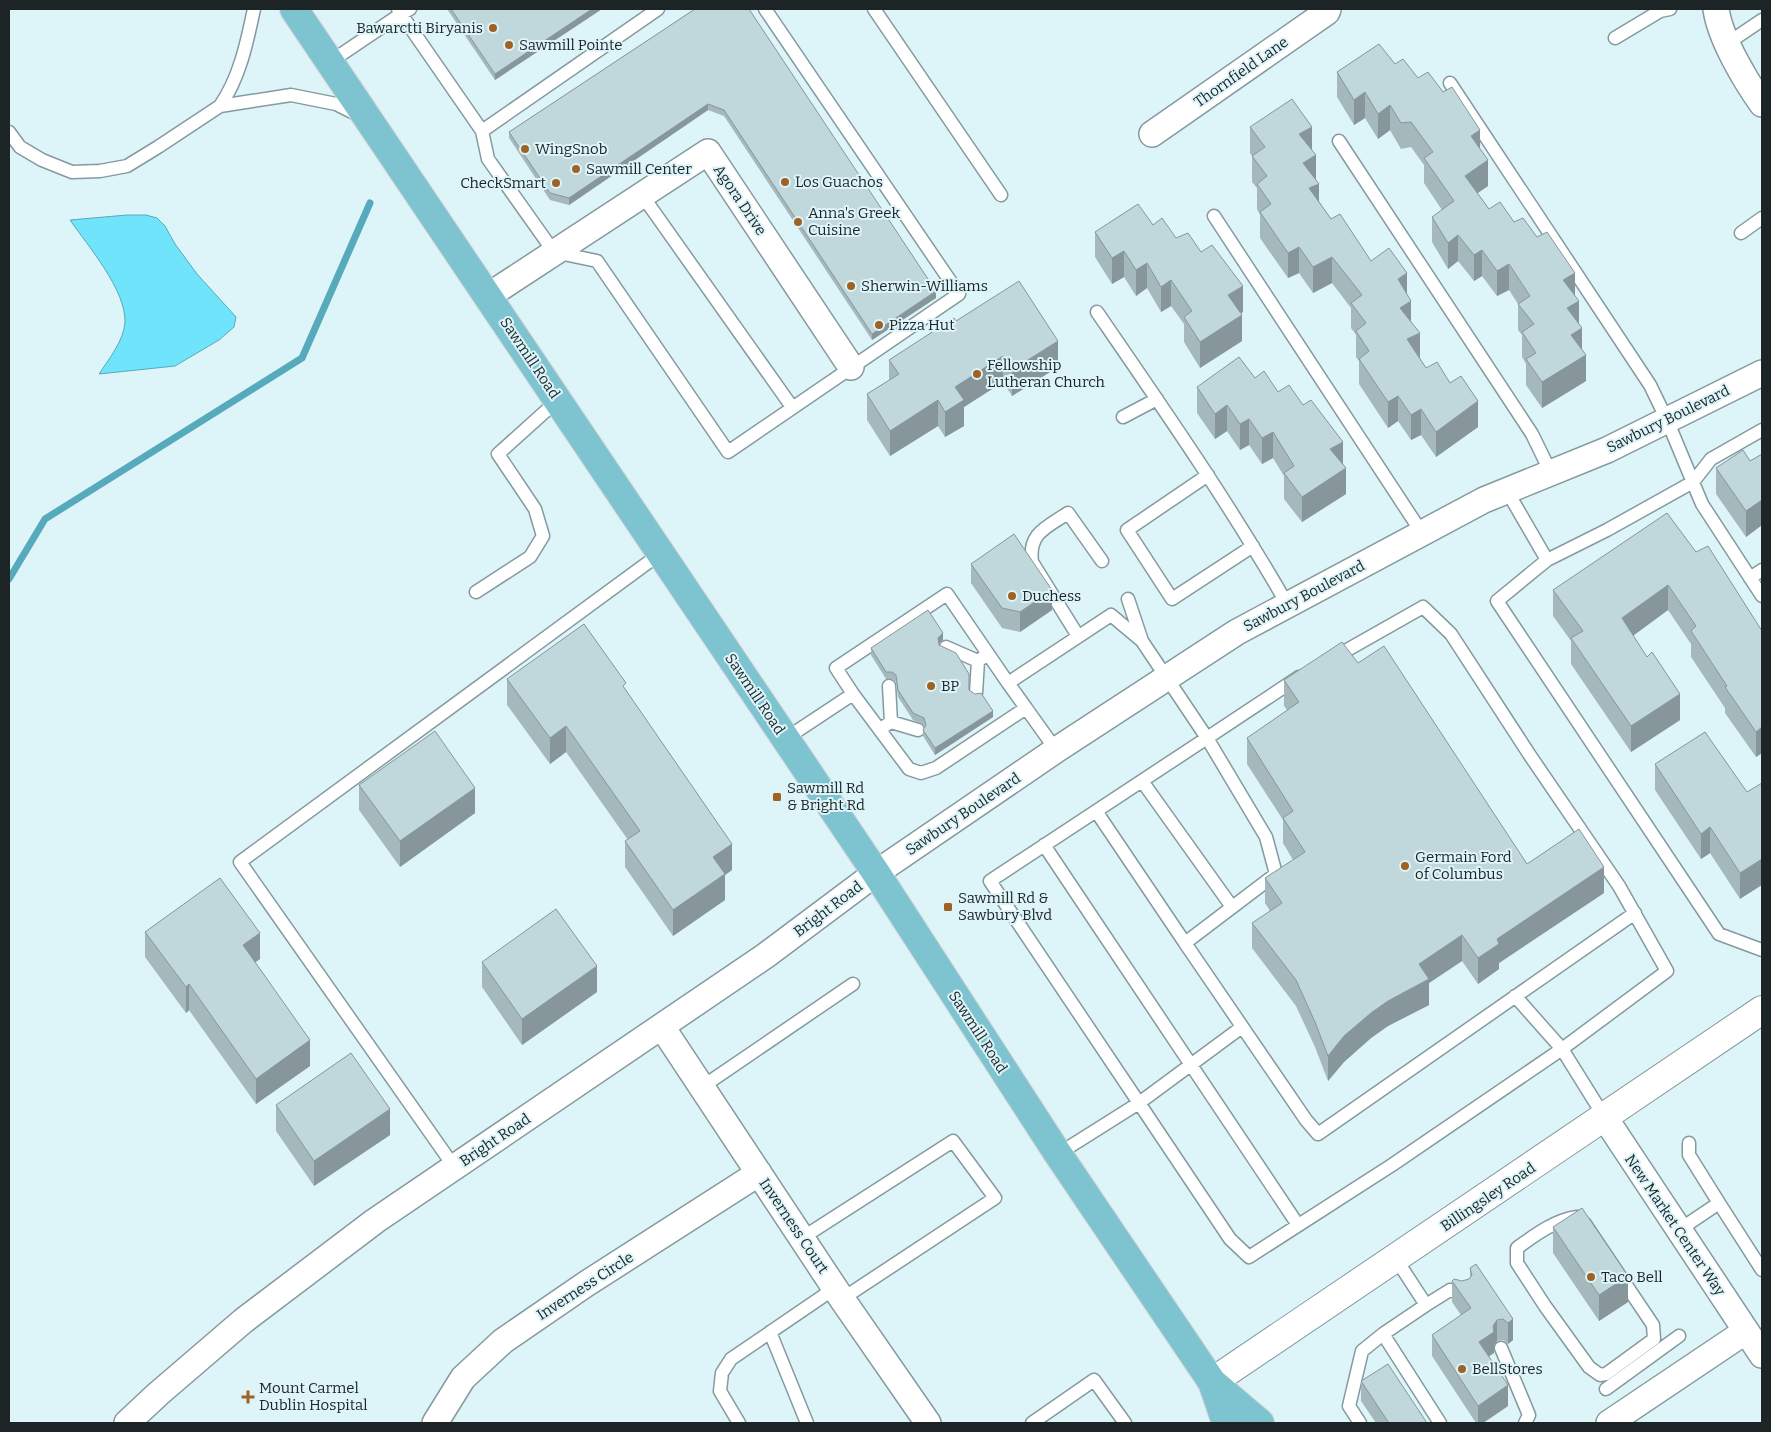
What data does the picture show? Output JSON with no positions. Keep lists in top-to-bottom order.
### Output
{
  "streets": {
    "main road": ["Sawmill Road"],
    "street": [
      "Thornfield Lane",
      "Agora Drive",
      "Sawbury Boulevard",
      "Bright Road",
      "Billingsley Road",
      "New Market Center Way",
      "Inverness Court",
      "Inverness Circle"
    ]
  },
  "crossings": [
    ["Agora Drive", "Sawmill Road"],
    ["Sawmill Road", "Sawbury Boulevard"],
    ["Sawmill Road", "Bright Road"],
    ["Sawmill Road", "Billingsley Road"],
    ["Sawbury Boulevard", "Bright Road"],
    ["Bright Road", "Inverness Court"],
    ["Billingsley Road", "New Market Center Way"],
    ["Inverness Court", "Inverness Circle"]
  ],
  "places": {
    "other": [
      "Bawarctti Biryanis",
      "Sawmill Pointe",
      "WingSnob",
      "Sawmill Center",
      "Los Guachos",
      "CheckSmart",
      "Anna's Greek Cuisine",
      "Sherwin-Williams",
      "Pizza Hut",
      "Fellowship Lutheran Church",
      "Duchess",
      "BP",
      "Germain Ford of Columbus",
      "Taco Bell",
      "BellStores"
    ],
    "transit": ["Sawmill Rd & Bright Rd", "Sawmill Rd & Sawbury Blvd"],
    "health": ["Mount Carmel Dublin Hospital"]
  }
}
